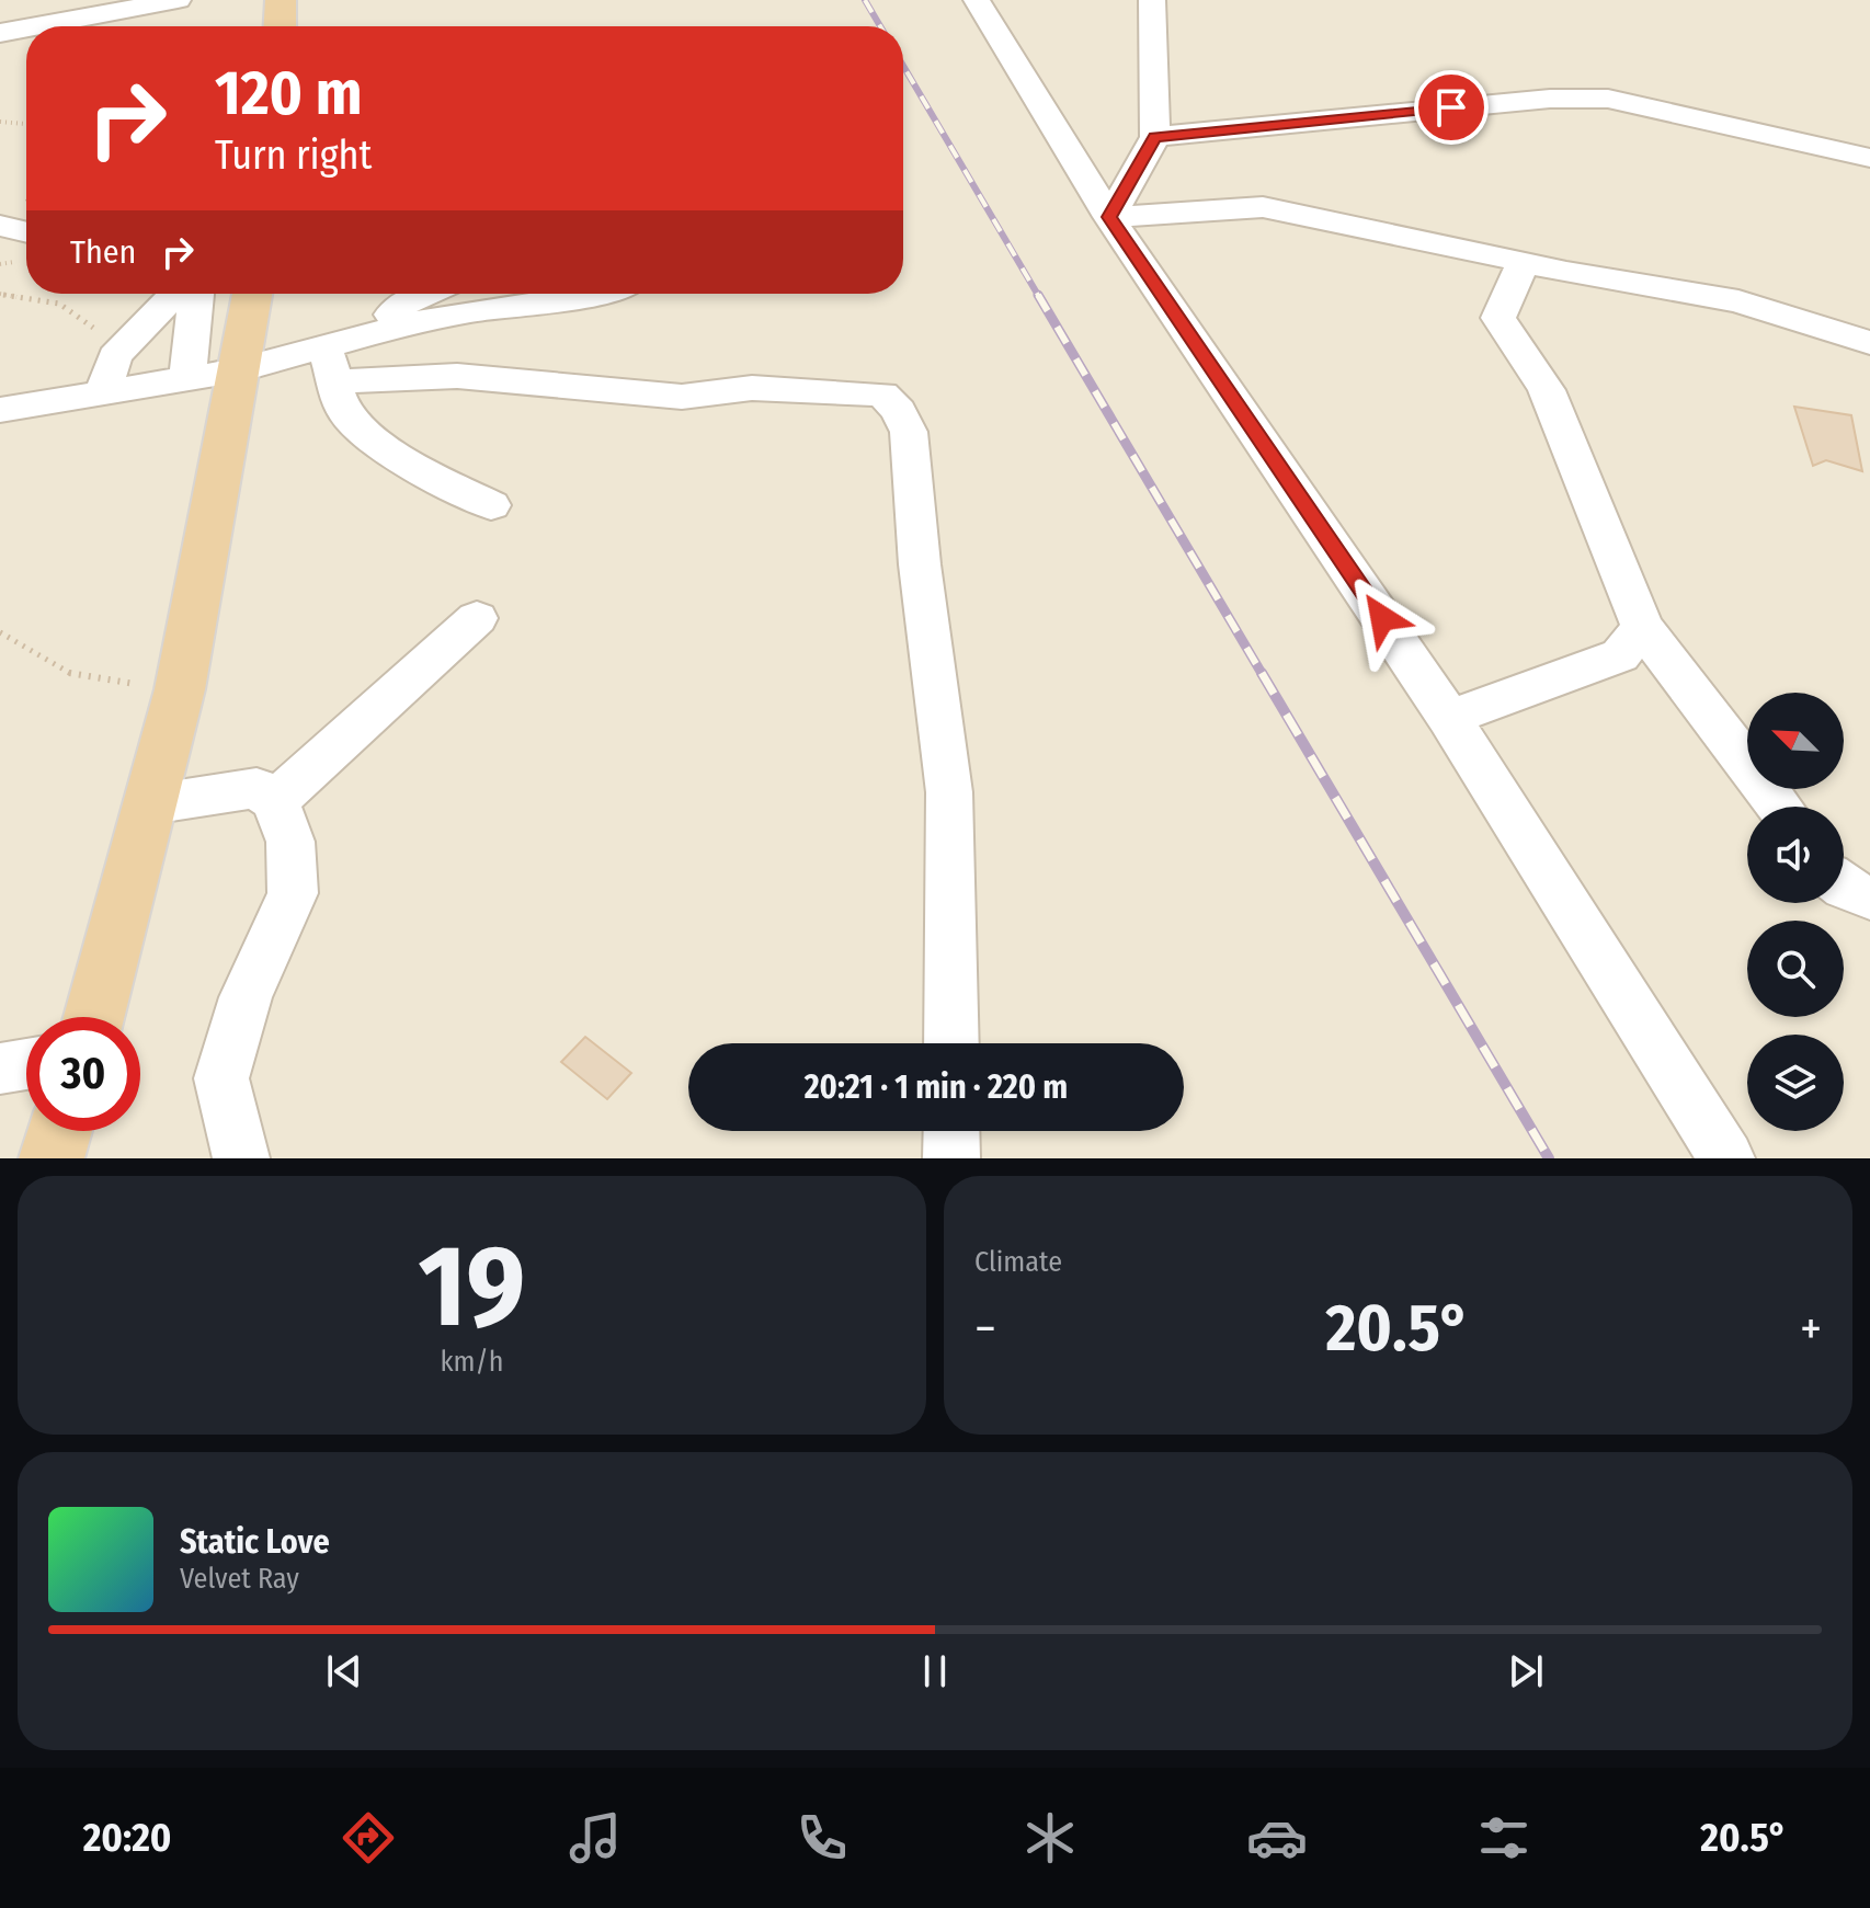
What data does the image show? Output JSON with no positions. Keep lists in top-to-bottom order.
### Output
{
  "north": "top left",
  "page": {
    "turn": ["120 m", "Turn right"],
    "then": "Then",
    "limit": "30",
    "trip": "20:21 · 1 min · 220 m",
    "tile": [
      ["19", "km/h"],
      "Climate"
    ],
    "heat": ["−", "20.5°", "+"],
    "song": ["Static Love", "Velvet Ray"],
    "tabs": ["20:20", "20.5°"]
  }
}
